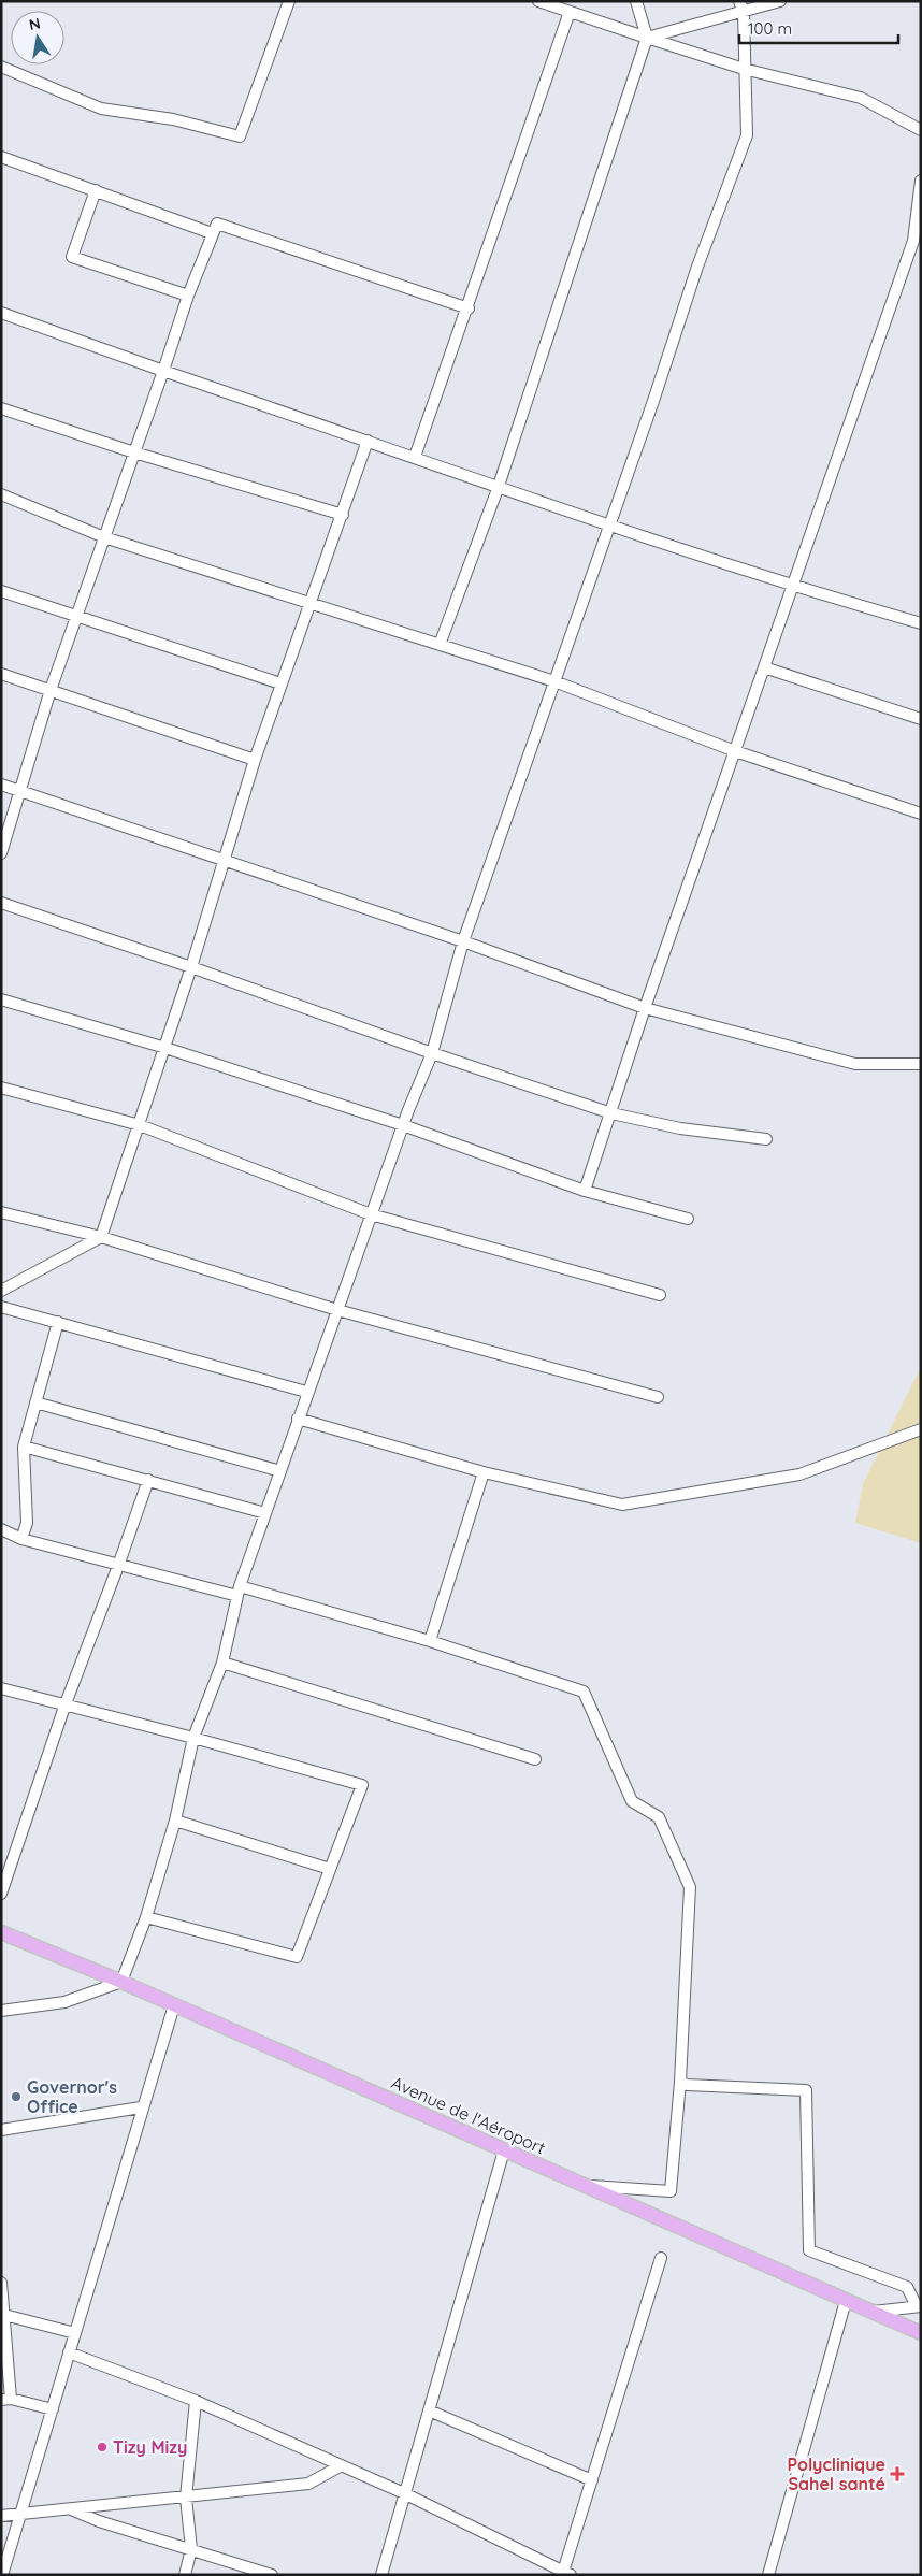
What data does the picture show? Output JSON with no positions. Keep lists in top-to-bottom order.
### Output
{
  "streets": {
    "main road": ["Avenue de l'Aéroport"]
  },
  "places": {
    "other": ["Governor's Office", "Tizy Mizy"],
    "health": ["Polyclinique Sahel santé"]
  },
  "scale_bar": "100 m",
  "north": "top"
}
